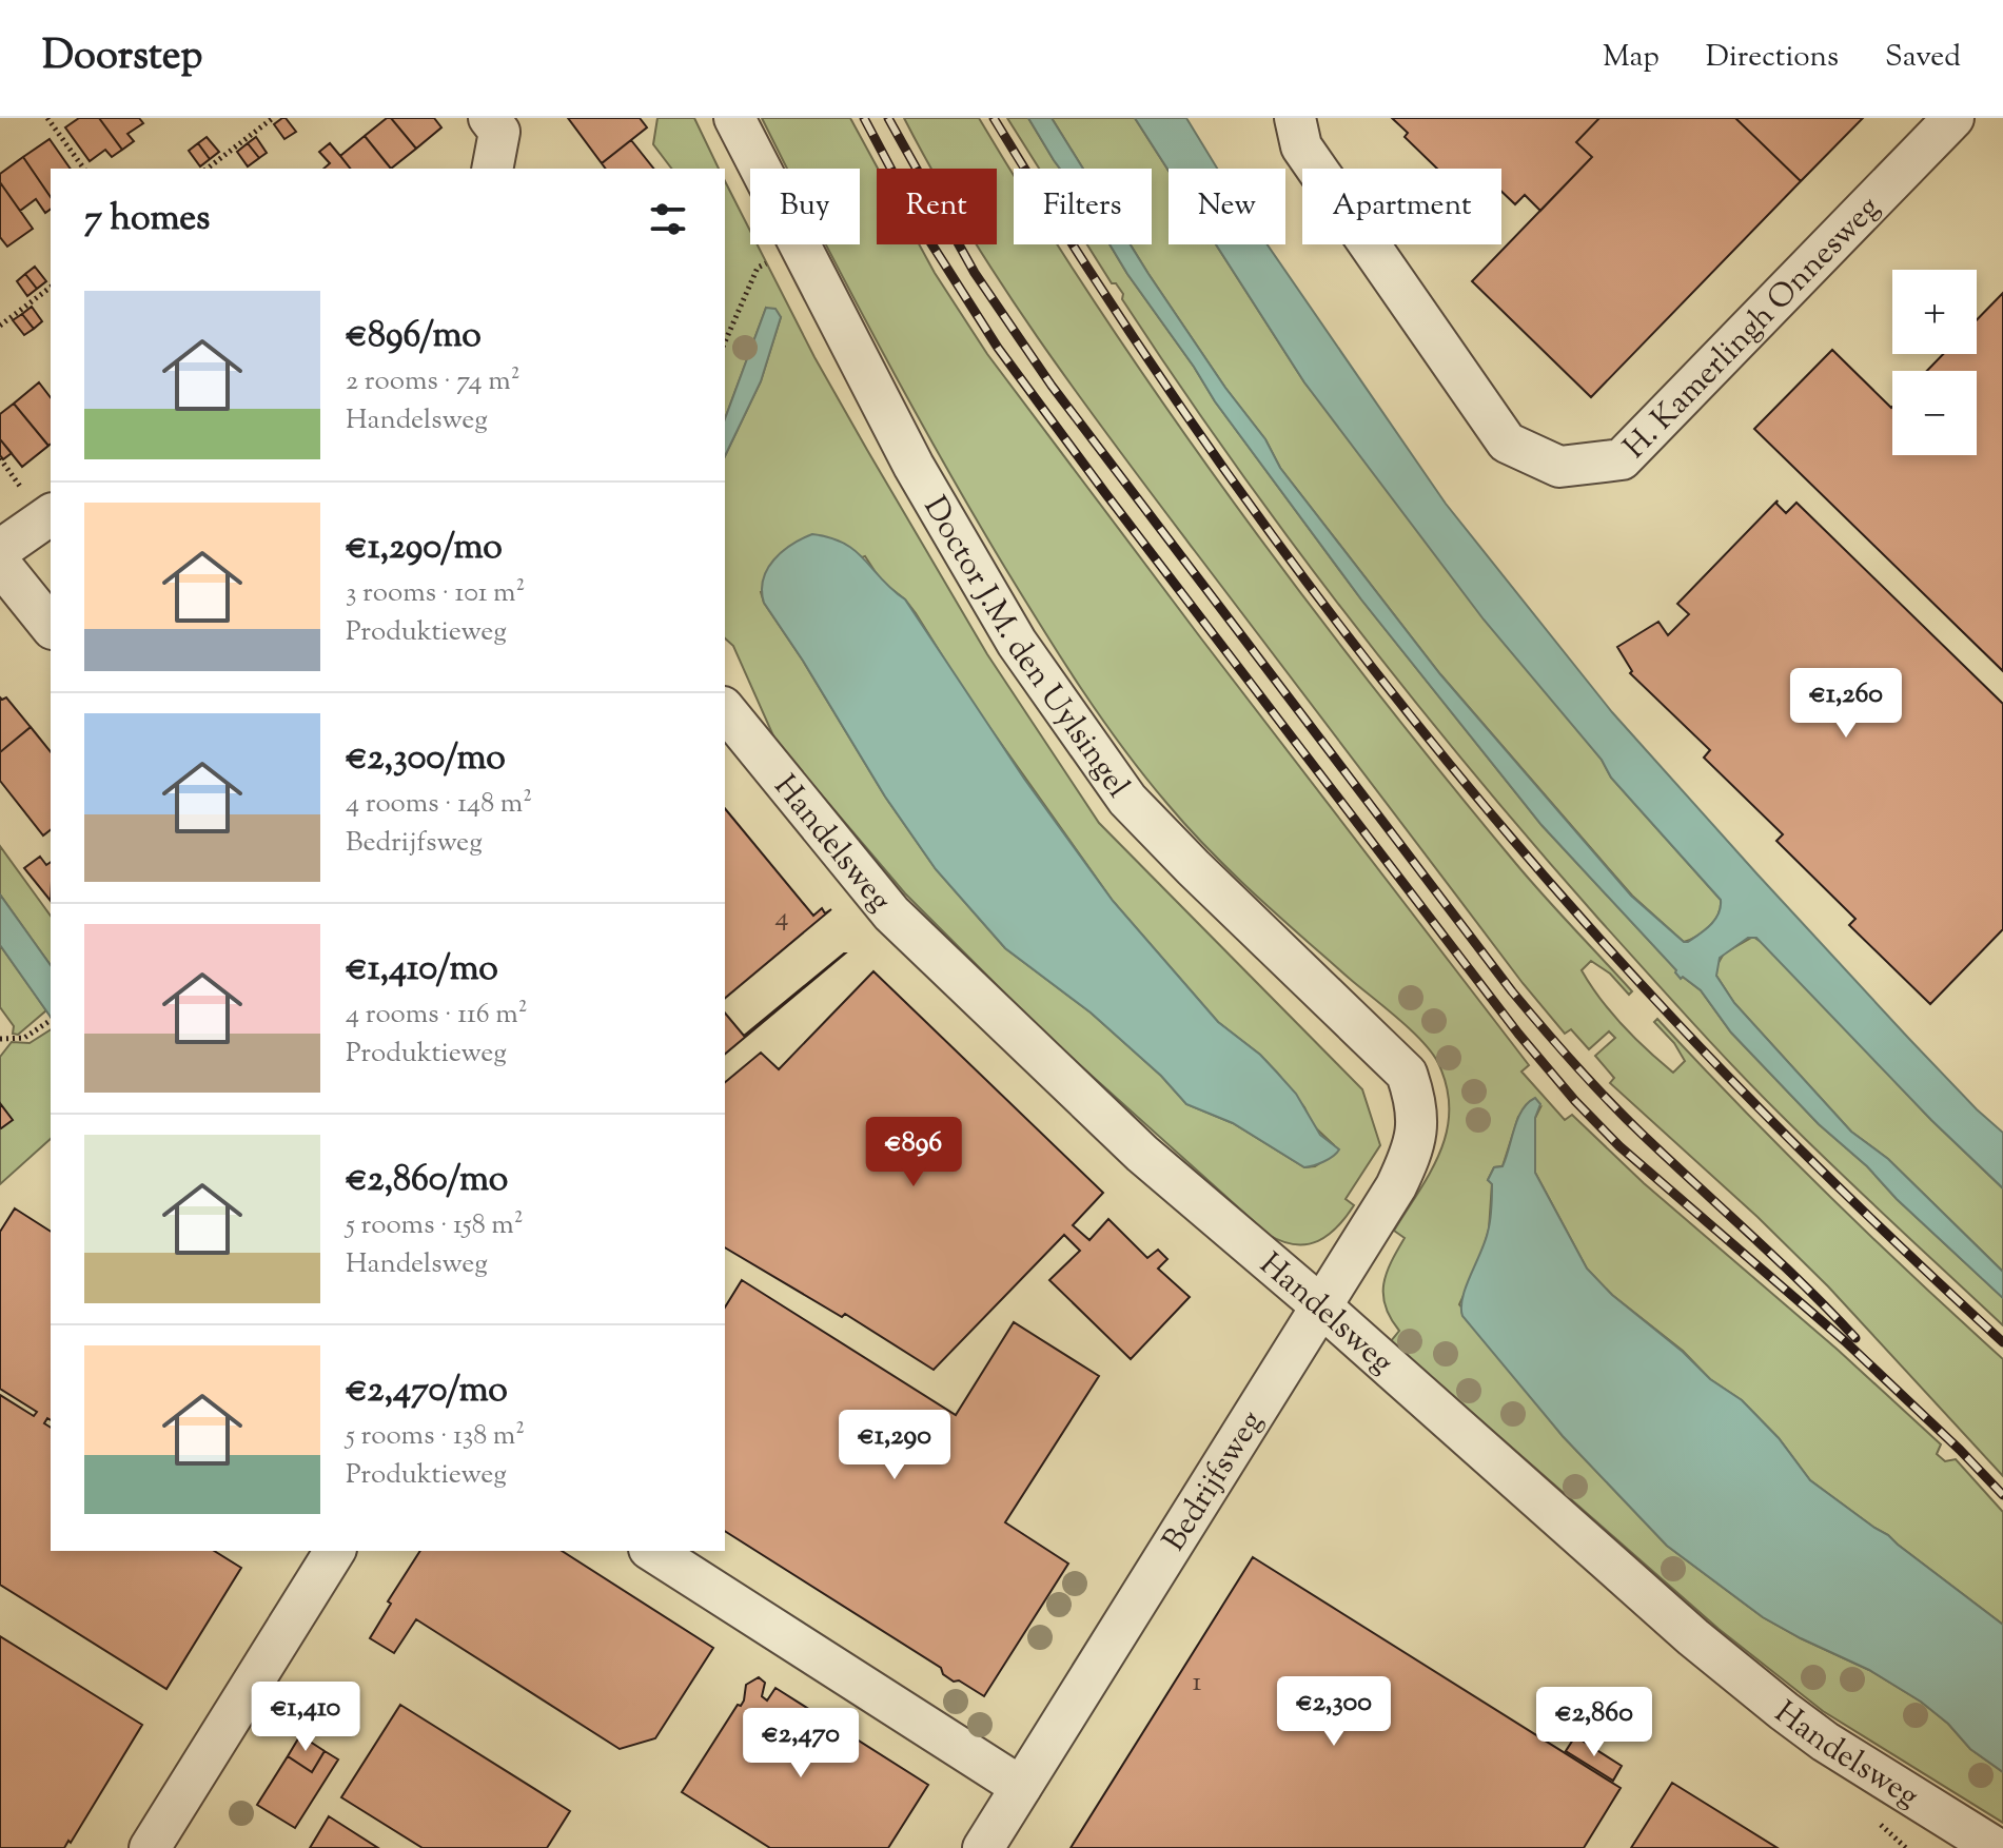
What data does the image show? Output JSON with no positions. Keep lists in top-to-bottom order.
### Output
{
  "streets": {
    "street": [
      "H. Kamerlingh Onnesweg",
      "Doctor J.M. den Uylsingel",
      "Handelsweg",
      "Bedrijfsweg"
    ]
  },
  "crossings": [
    ["Doctor J.M. den Uylsingel", "Bedrijfsweg"],
    ["Handelsweg", "Bedrijfsweg"]
  ],
  "house_numbers": ["4", "1"],
  "page": {
    "header": "Doorstep",
    "nav": ["Map", "Directions", "Saved"],
    "chip": [
      "Buy",
      "Rent",
      "Filters",
      "New",
      "Apartment"
    ],
    "heading": "7 homes",
    "map_buttons": ["+", "−"],
    "list": [
      {
        "name": "€896/mo",
        "note": "2 rooms · 74 m² · Handelsweg"
      },
      {
        "name": "€1,290/mo",
        "note": "3 rooms · 101 m² · Produktieweg"
      },
      {
        "name": "€2,300/mo",
        "note": "4 rooms · 148 m² · Bedrijfsweg"
      },
      {
        "name": "€1,410/mo",
        "note": "4 rooms · 116 m² · Produktieweg"
      },
      {
        "name": "€2,860/mo",
        "note": "5 rooms · 158 m² · Handelsweg"
      },
      {
        "name": "€2,470/mo",
        "note": "5 rooms · 138 m² · Produktieweg"
      }
    ],
    "price": [
      "€1,260",
      "€896",
      "€1,290",
      "€2,300",
      "€1,410",
      "€2,860",
      "€2,470"
    ]
  }
}
